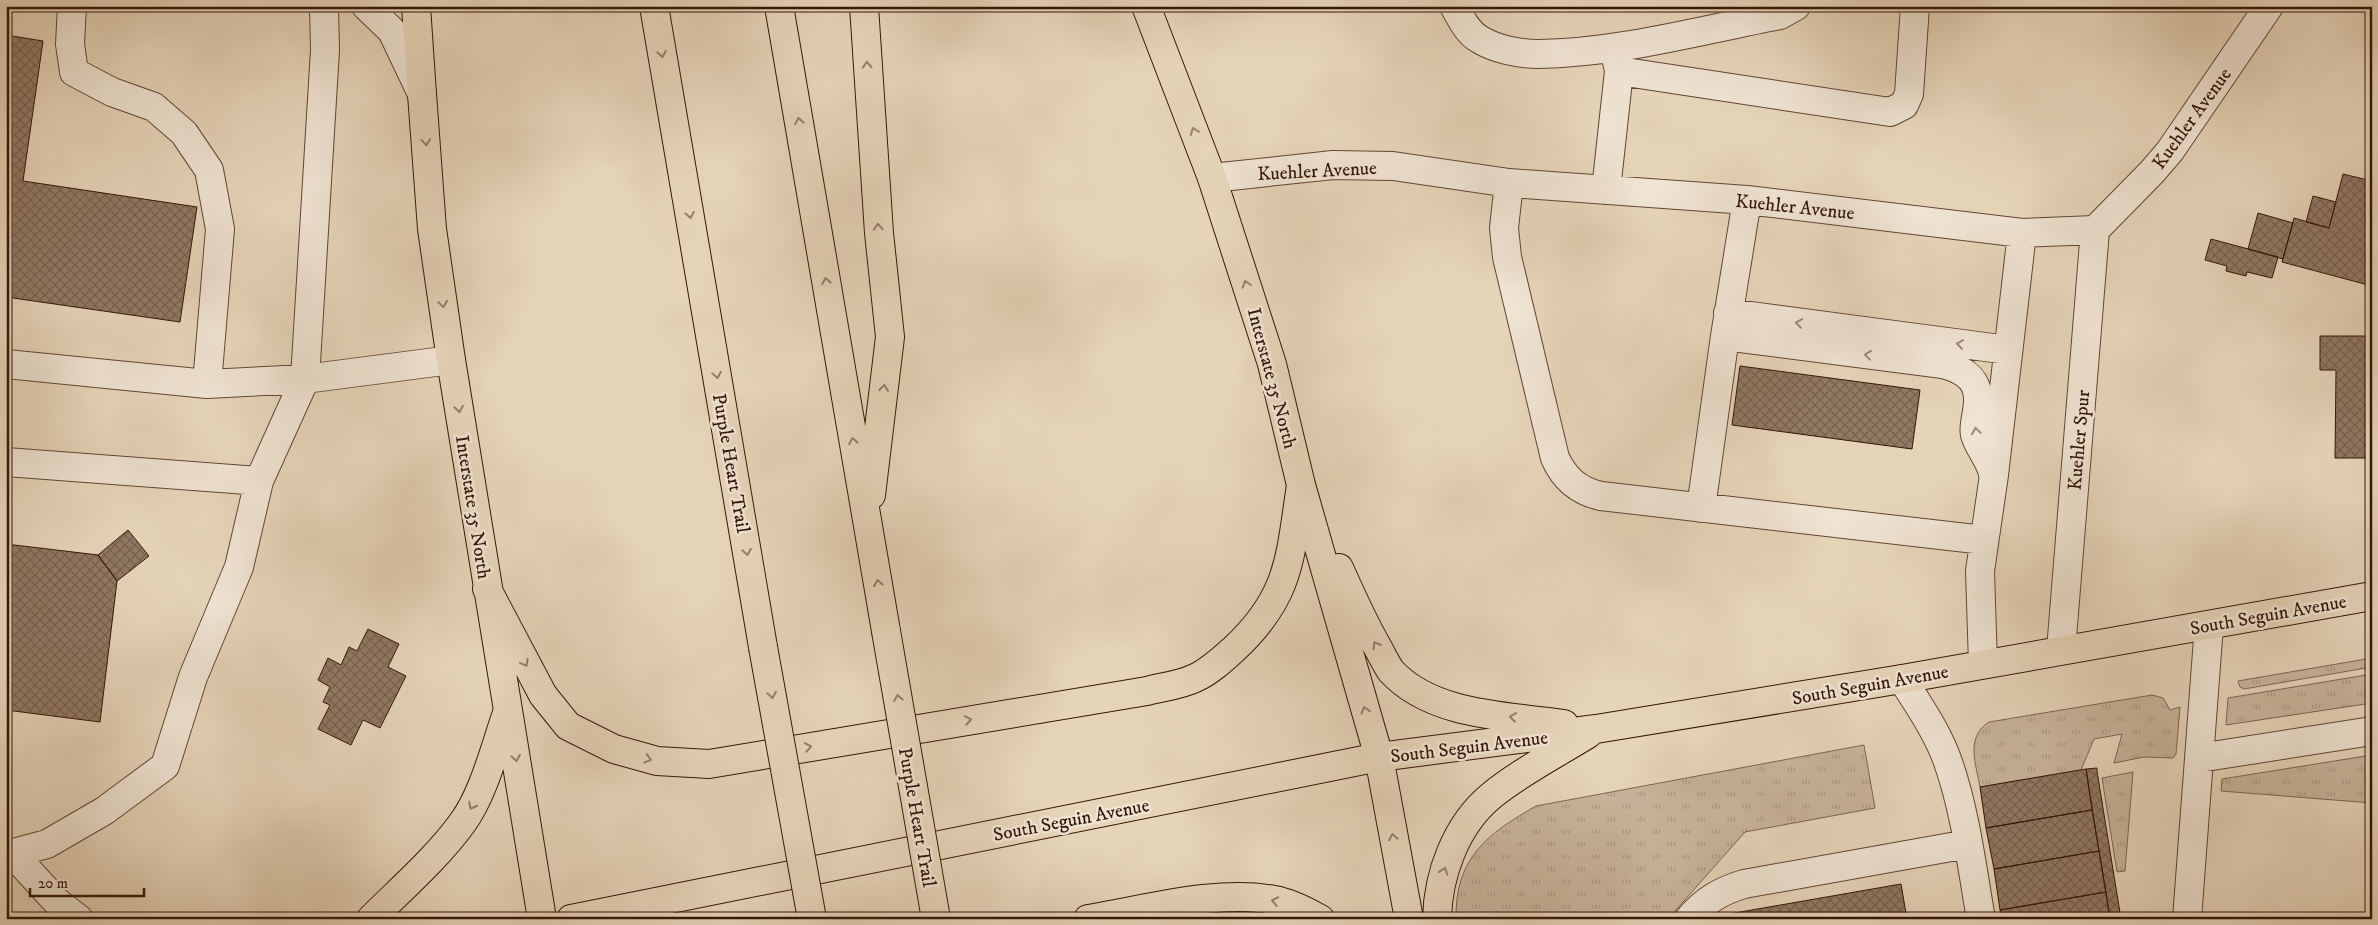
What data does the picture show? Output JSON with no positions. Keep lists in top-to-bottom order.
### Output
{
  "streets": {
    "main road": ["Interstate 35 North", "Purple Heart Trail", "South Seguin Avenue"],
    "street": ["Kuehler Avenue", "Kuehler Spur"]
  },
  "crossings": [
    ["Kuehler Avenue", "Interstate 35 North"],
    ["Kuehler Avenue", "Kuehler Spur"],
    ["Interstate 35 North", "South Seguin Avenue"],
    ["Kuehler Spur", "South Seguin Avenue"]
  ],
  "scale_bar": "20 m"
}
